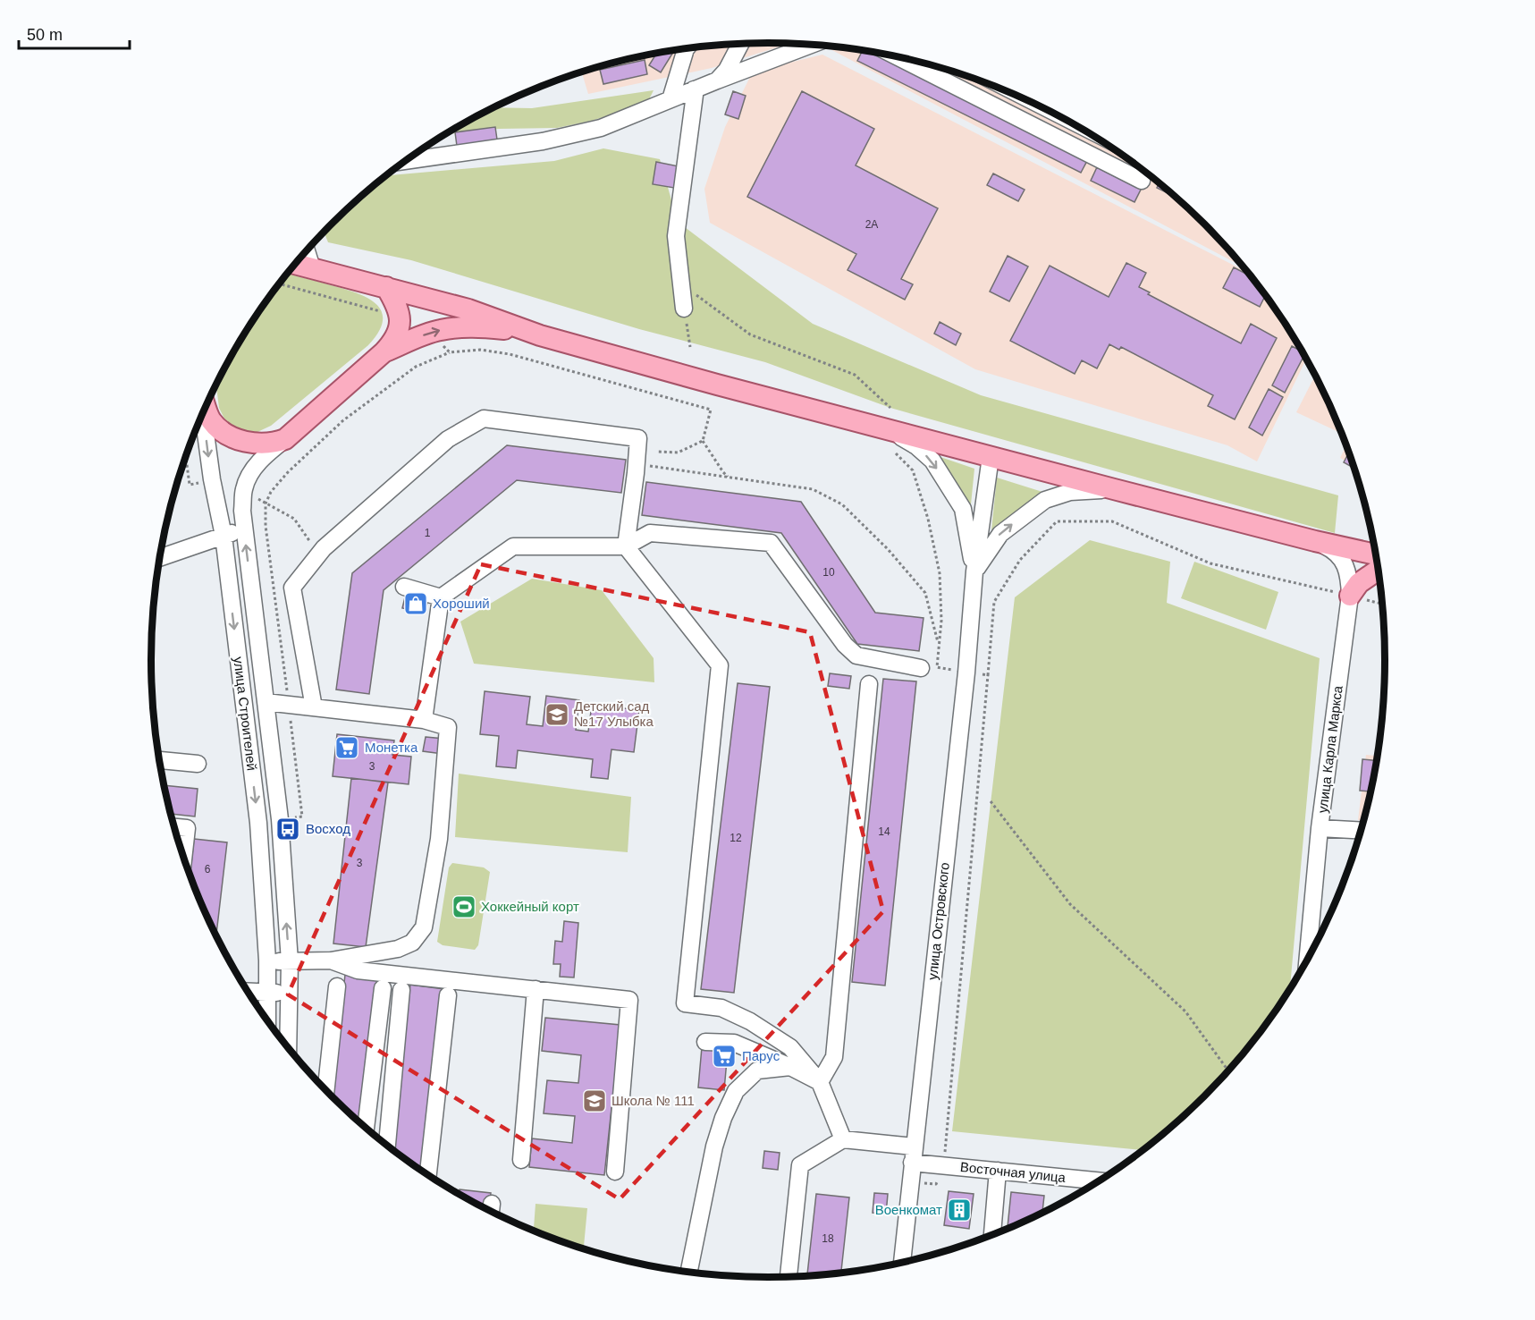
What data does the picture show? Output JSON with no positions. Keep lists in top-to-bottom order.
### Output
{
  "streets": {
    "street": [
      "улица Строителей",
      "улица Карла Маркса",
      "улица Островского",
      "Восточная улица"
    ]
  },
  "crossings": [
    ["улица Островского", "Восточная улица"]
  ],
  "places": {
    "shop": ["Хороший"],
    "school or university": ["Детский сад №17 Улыбка", "Школа № 111"],
    "supermarket": ["Монетка", "Парус"],
    "bus stop": ["Восход"],
    "sports": ["Хоккейный корт"],
    "building": ["Военкомат"]
  },
  "house_numbers": [
    "2А",
    "1",
    "10",
    "3",
    "14",
    "12",
    "3",
    "6",
    "18"
  ],
  "scale_bar": "50 m"
}
